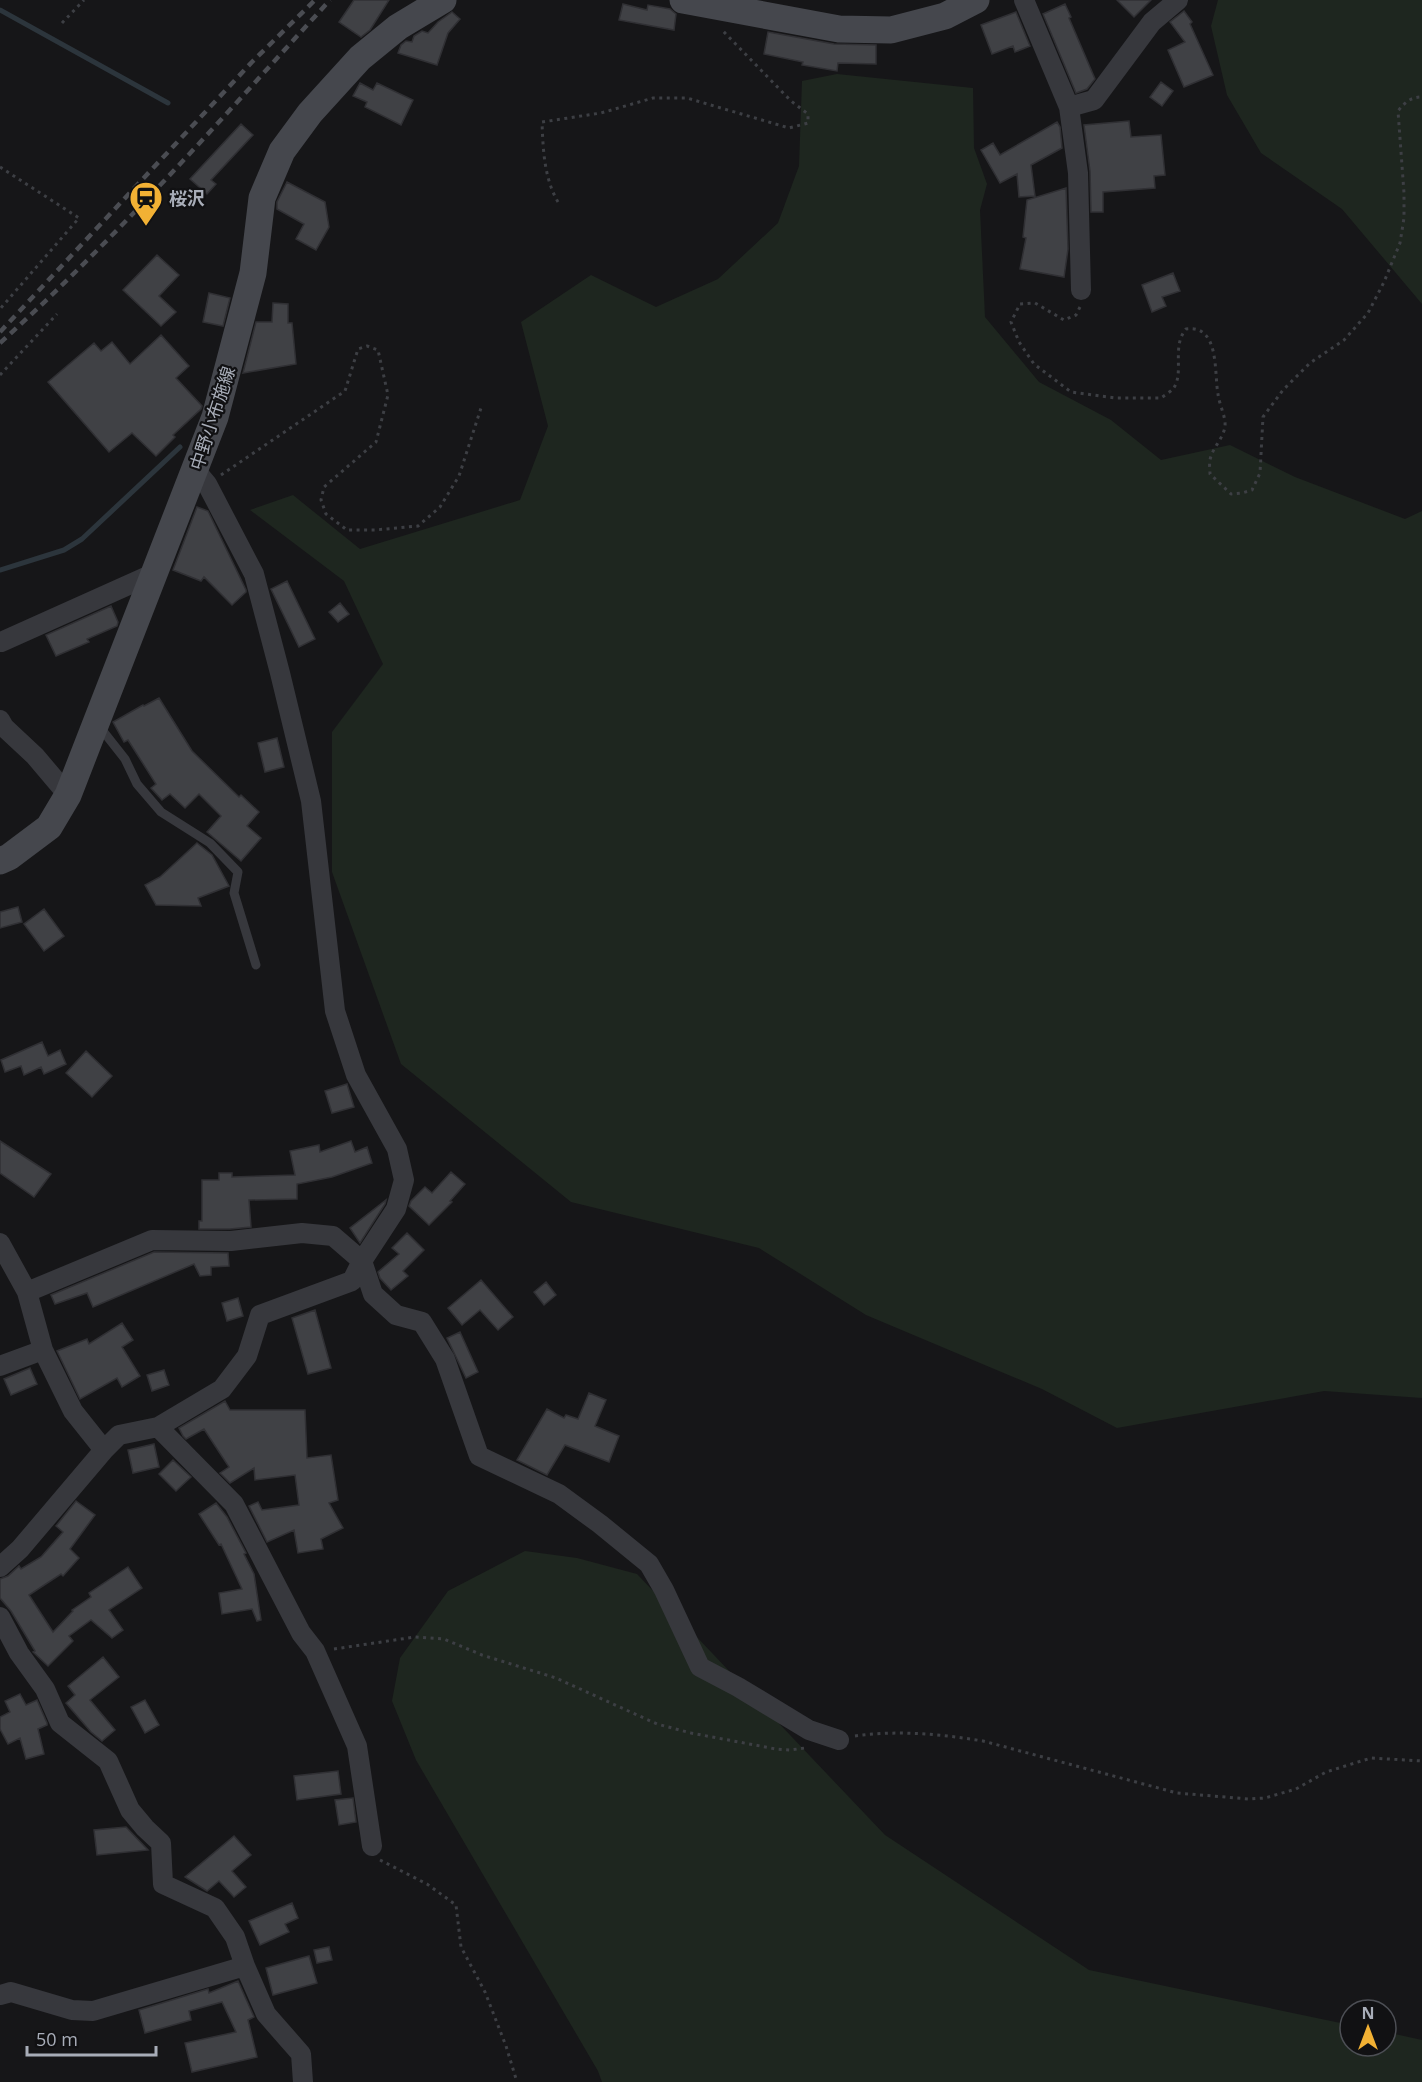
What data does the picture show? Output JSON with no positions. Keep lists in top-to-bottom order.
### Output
{
  "streets": {
    "main road": ["中野小布施線"]
  },
  "places": {
    "station": ["桜沢"]
  },
  "scale_bar": "50 m",
  "north": "top"
}
